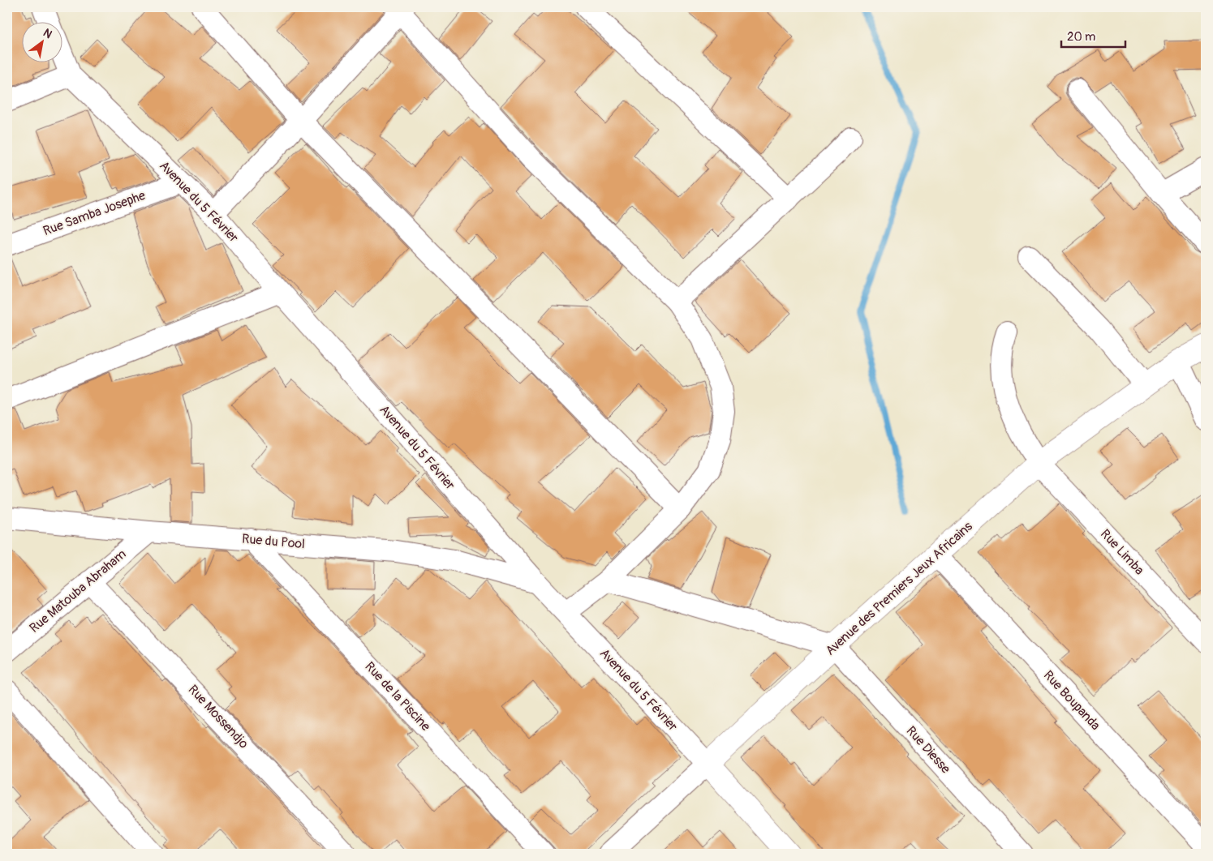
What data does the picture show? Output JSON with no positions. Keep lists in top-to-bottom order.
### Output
{
  "streets": {
    "street": [
      "Avenue du 5 Février",
      "Rue Samba Josephe",
      "Rue du Pool",
      "Rue Limba",
      "Avenue des Premiers Jeux Africains",
      "Rue Matouba Abraham",
      "Rue de la Piscine",
      "Rue Boupanda",
      "Rue Mossendjo",
      "Rue Diesse"
    ]
  },
  "crossings": [
    ["Avenue du 5 Février", "Rue Samba Josephe"],
    ["Avenue du 5 Février", "Rue du Pool"],
    ["Avenue du 5 Février", "Avenue des Premiers Jeux Africains"],
    ["Rue du Pool", "Rue Matouba Abraham"],
    ["Rue du Pool", "Rue de la Piscine"],
    ["Rue Limba", "Avenue des Premiers Jeux Africains"],
    ["Avenue des Premiers Jeux Africains", "Rue Boupanda"],
    ["Avenue des Premiers Jeux Africains", "Rue Diesse"],
    ["Rue Matouba Abraham", "Rue Mossendjo"]
  ],
  "scale_bar": "20 m",
  "north": "top right"
}
